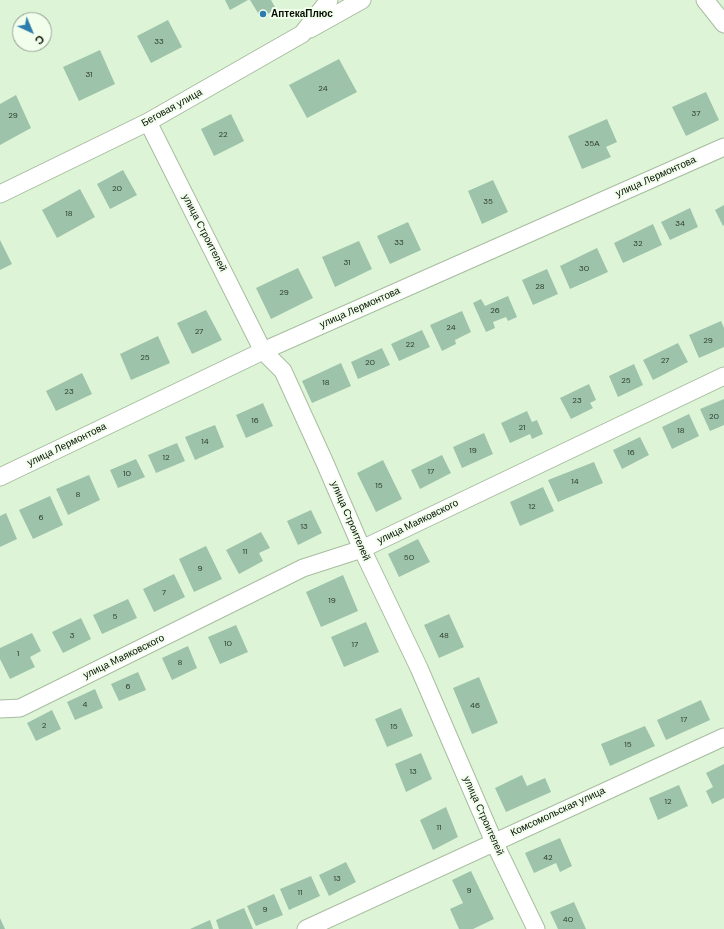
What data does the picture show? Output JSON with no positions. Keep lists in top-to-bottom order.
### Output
{
  "streets": {
    "street": [
      "Беговая улица",
      "улица Лермонтова",
      "улица Строителей",
      "улица Маяковского",
      "Комсомольская улица"
    ]
  },
  "crossings": [
    ["Беговая улица", "улица Строителей"],
    ["улица Лермонтова", "улица Строителей"],
    ["улица Строителей", "улица Маяковского"],
    ["улица Строителей", "Комсомольская улица"]
  ],
  "places": ["АптекаПлюс"],
  "house_numbers": [
    "33",
    "31",
    "24",
    "37",
    "29",
    "22",
    "35А",
    "20",
    "35",
    "18",
    "34",
    "33",
    "32",
    "31",
    "30",
    "28",
    "29",
    "26",
    "24",
    "27",
    "29",
    "22",
    "25",
    "27",
    "20",
    "25",
    "18",
    "23",
    "23",
    "20",
    "16",
    "21",
    "18",
    "14",
    "19",
    "16",
    "12",
    "17",
    "10",
    "14",
    "15",
    "8",
    "12",
    "6",
    "13",
    "11",
    "50",
    "9",
    "7",
    "19",
    "5",
    "3",
    "48",
    "10",
    "17",
    "1",
    "8",
    "6",
    "4",
    "46",
    "17",
    "2",
    "15",
    "15",
    "13",
    "12",
    "11",
    "42",
    "13",
    "9",
    "11",
    "9",
    "40"
  ],
  "north": "bottom right"
}
